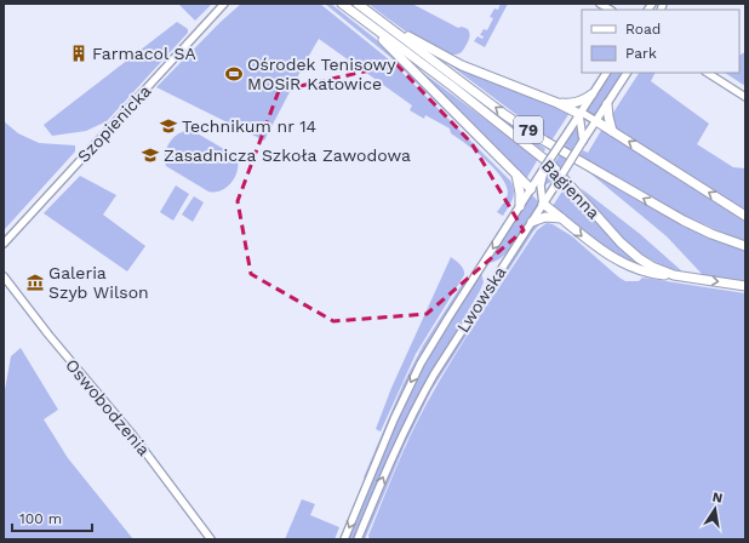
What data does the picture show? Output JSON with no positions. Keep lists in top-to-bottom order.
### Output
{
  "streets": {
    "main road": ["79", "Bagienna"],
    "street": ["Szopienicka", "Lwowska", "Oswobodzenia"]
  },
  "places": {
    "building": ["Farmacol SA"],
    "sports": ["Ośrodek Tenisowy MOSiR Katowice"],
    "school or university": ["Technikum nr 14", "Zasadnicza Szkoła Zawodowa"],
    "museum": ["Galeria Szyb Wilson"]
  },
  "legend": ["Road", "Park"],
  "scale_bar": "100 m",
  "north": "top"
}
